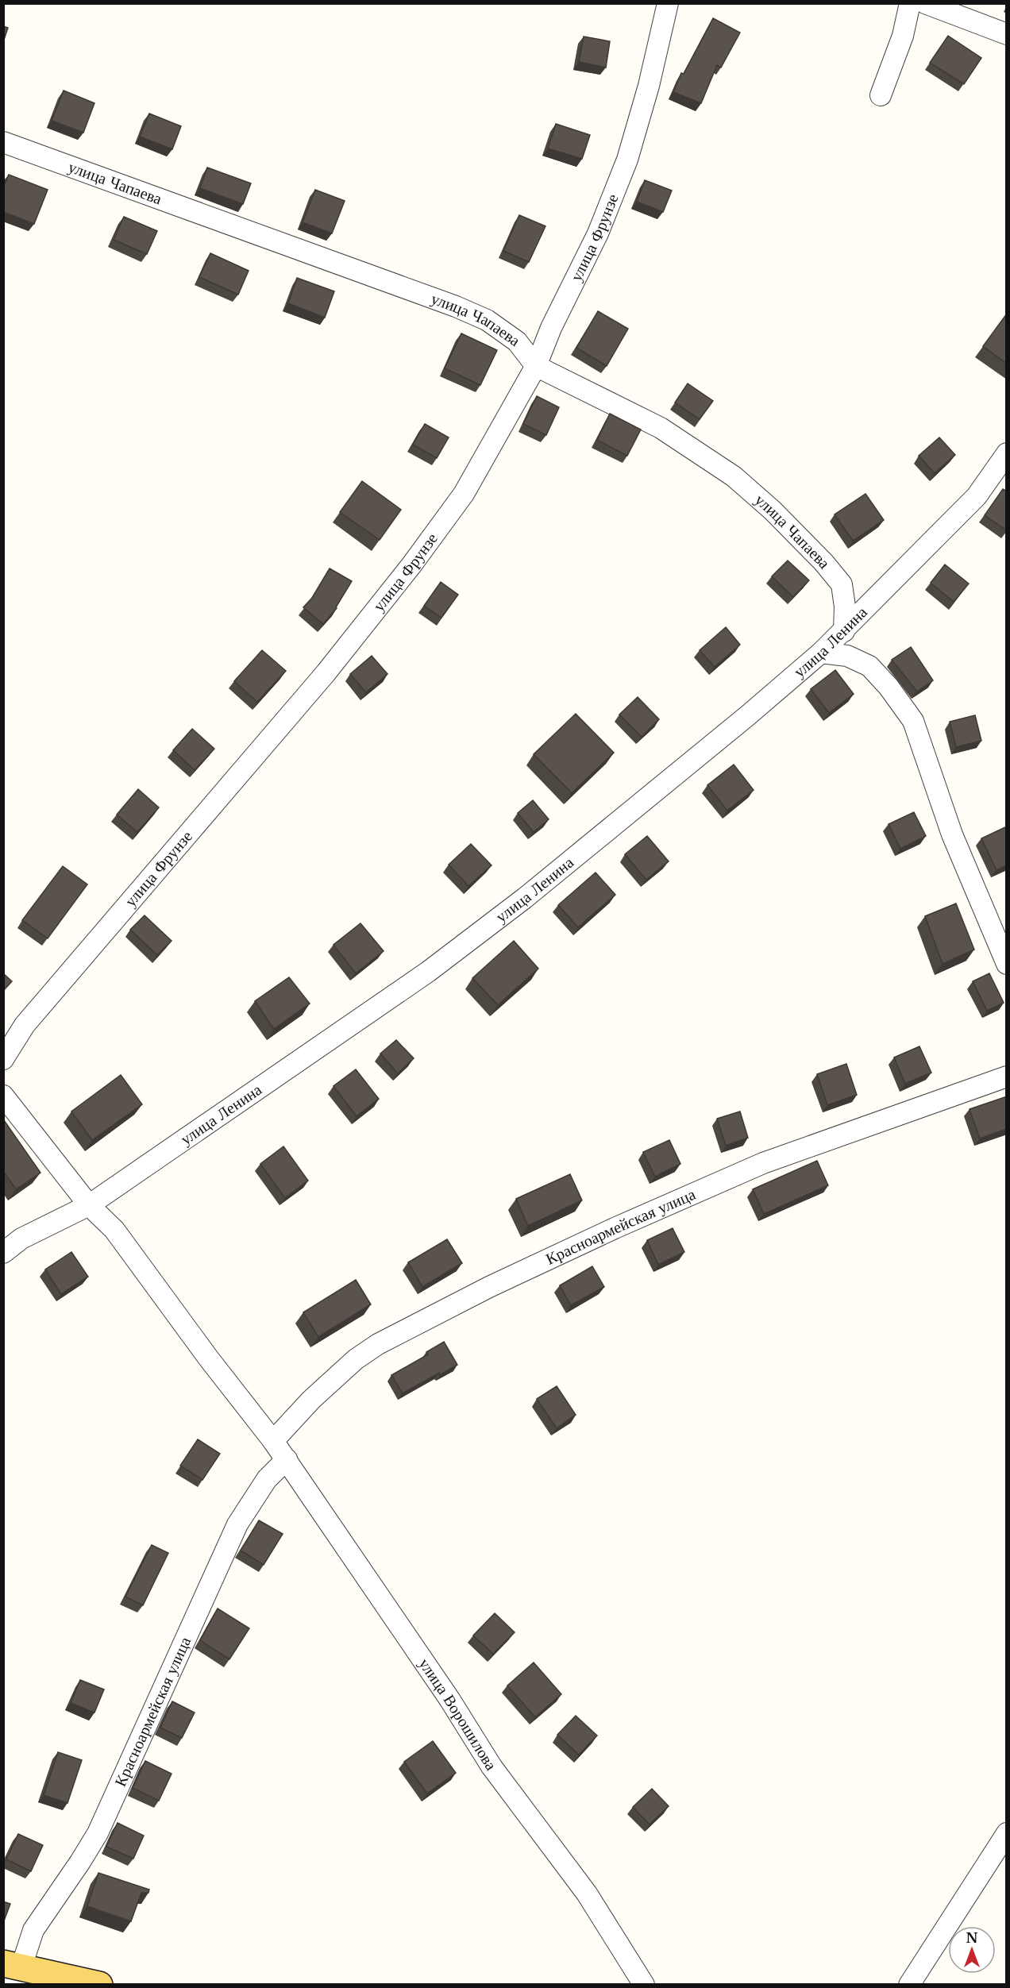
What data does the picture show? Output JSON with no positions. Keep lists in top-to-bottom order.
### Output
{
  "streets": {
    "street": [
      "улица Чапаева",
      "улица Фрунзе",
      "улица Ленина",
      "Красноармейская улица",
      "улица Ворошилова"
    ]
  },
  "crossings": [
    ["улица Чапаева", "улица Фрунзе"],
    ["улица Чапаева", "улица Ленина"],
    ["улица Ленина", "улица Ворошилова"],
    ["Красноармейская улица", "улица Ворошилова"]
  ],
  "north": "top"
}
